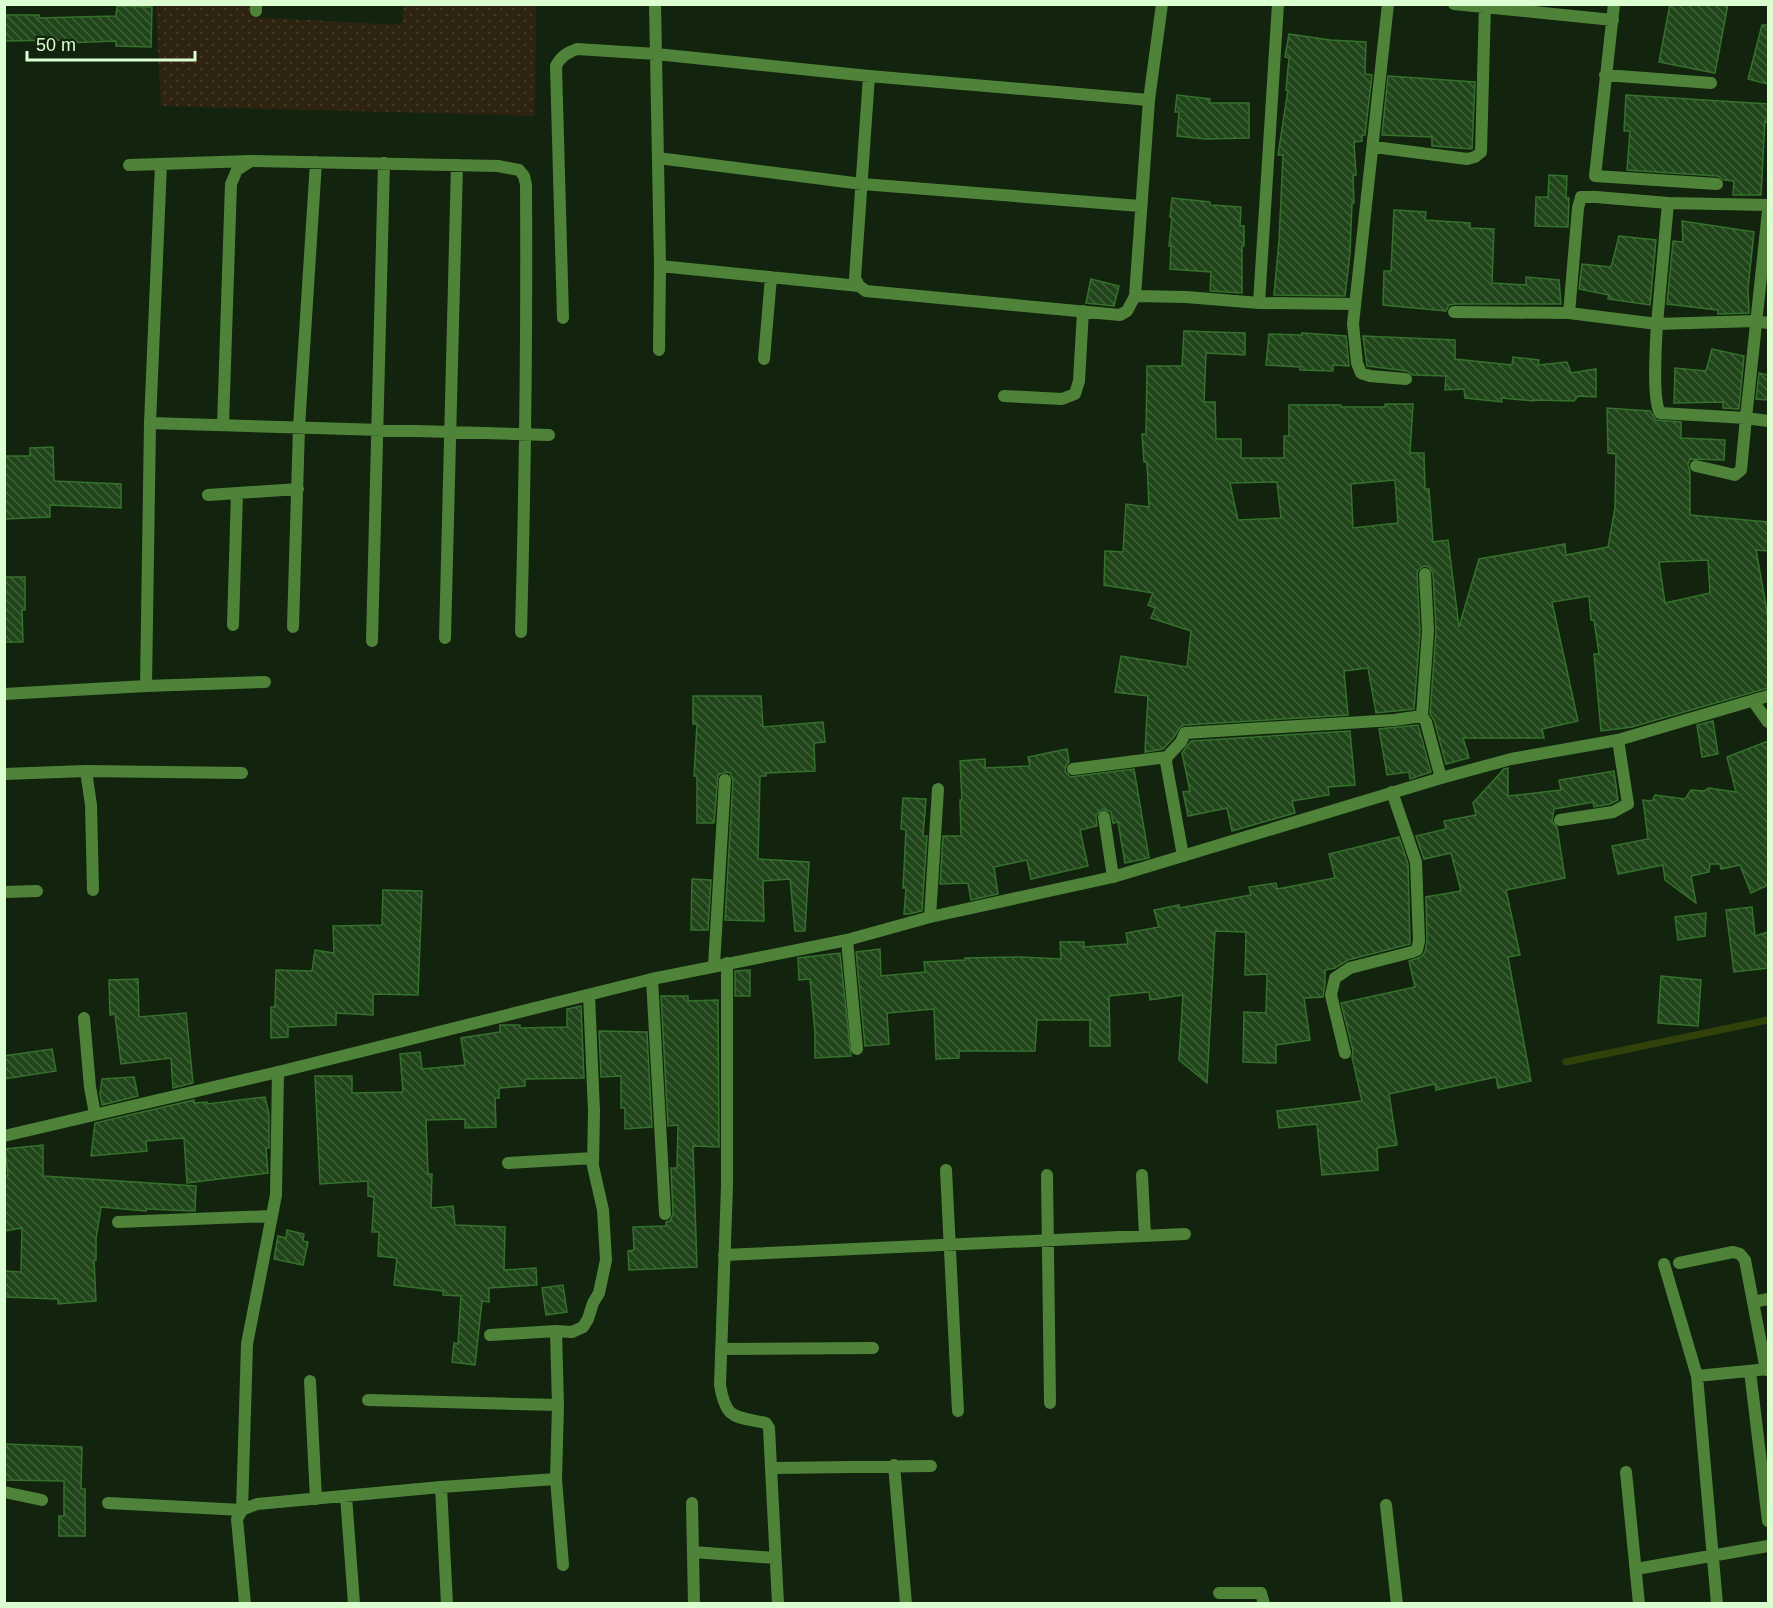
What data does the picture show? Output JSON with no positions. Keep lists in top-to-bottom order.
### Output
{
  "scale_bar": "50 m"
}
